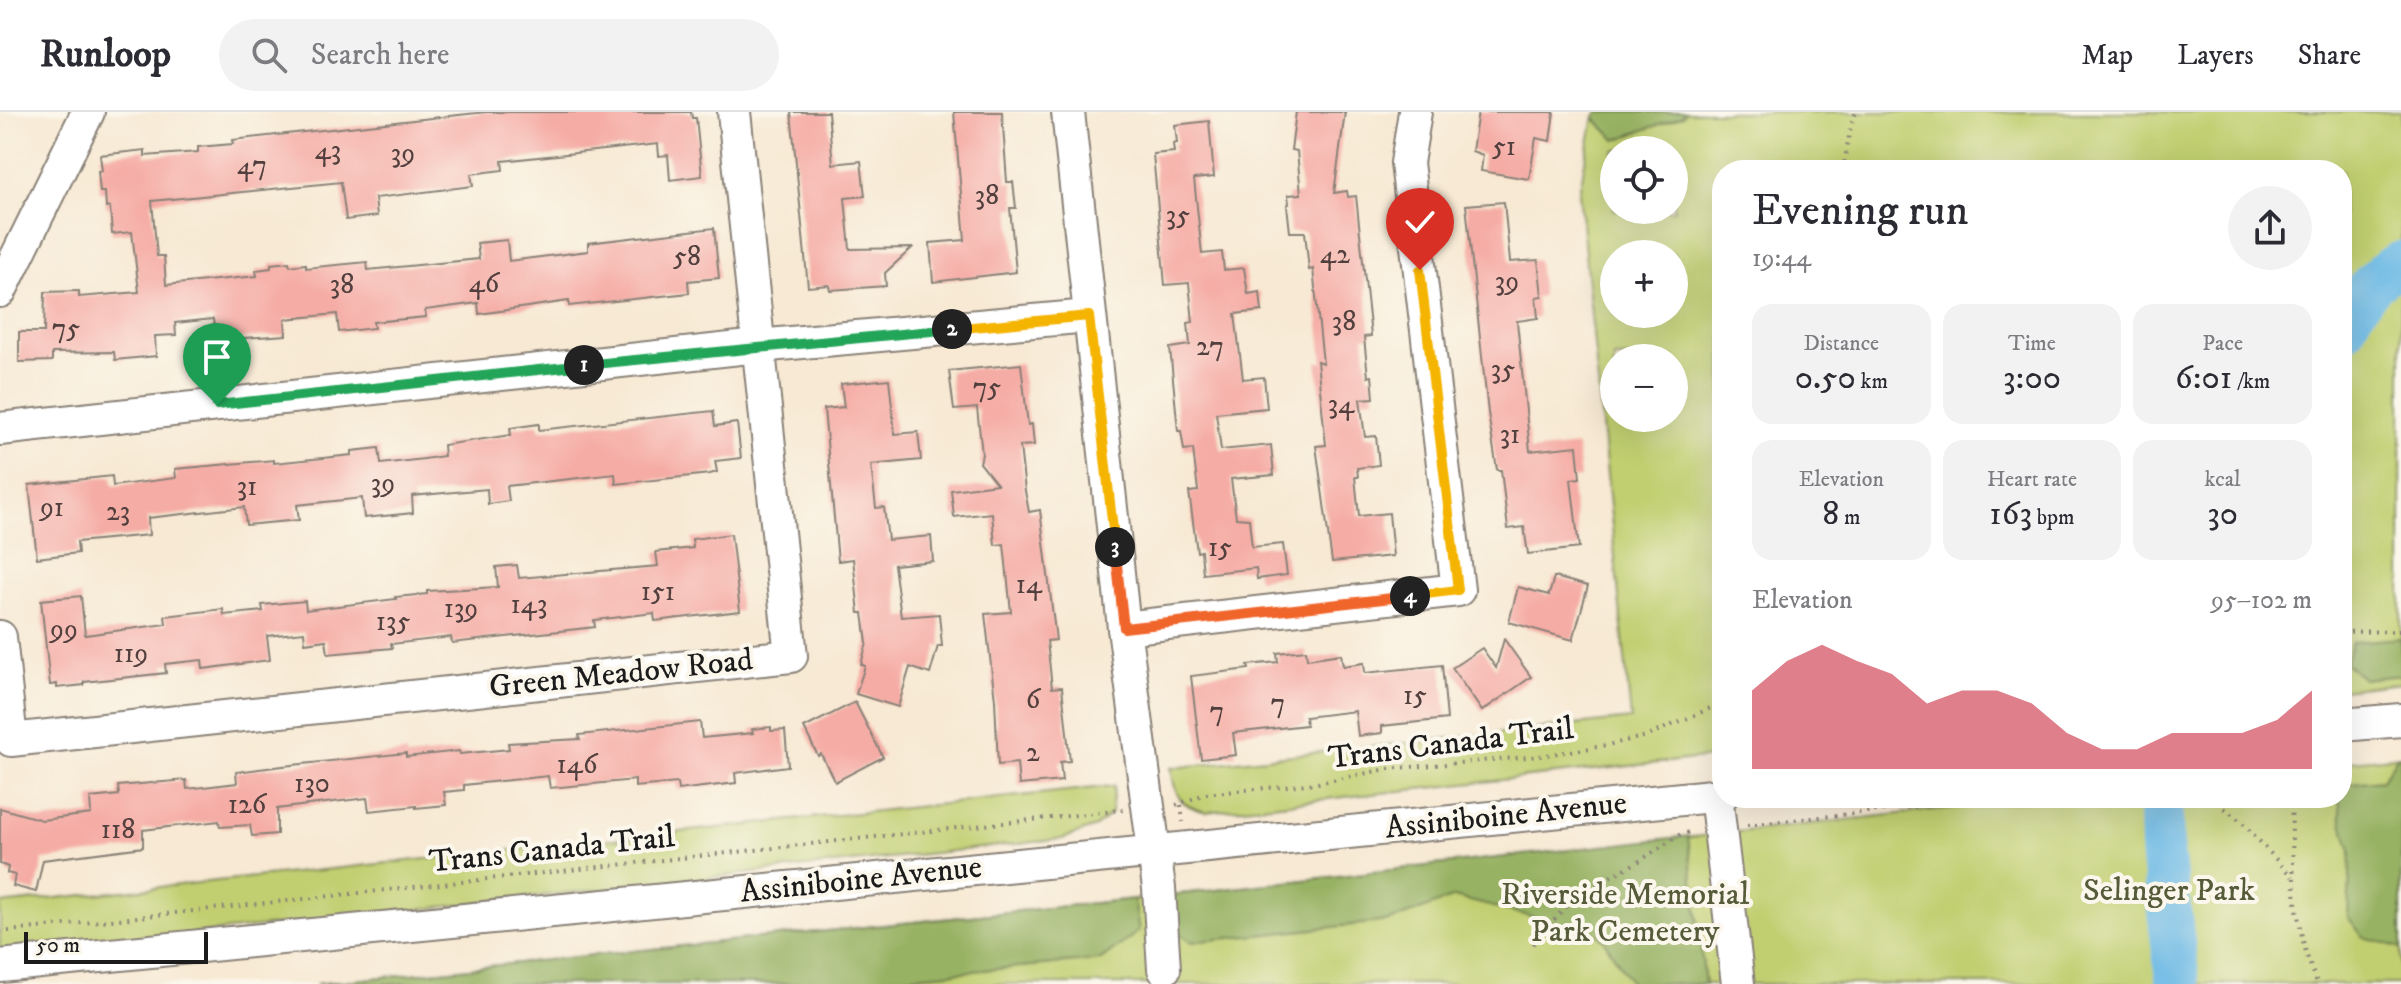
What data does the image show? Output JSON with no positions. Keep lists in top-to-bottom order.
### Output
{
  "streets": {
    "street": ["Green Meadow Road", "Assiniboine Avenue"],
    "path": ["Trans Canada Trail"]
  },
  "parks": ["Selinger Park", "Riverside Memorial Park Cemetery"],
  "house_numbers": [
    "51",
    "43",
    "39",
    "47",
    "38",
    "35",
    "42",
    "58",
    "39",
    "46",
    "38",
    "38",
    "75",
    "27",
    "35",
    "75",
    "34",
    "31",
    "39",
    "31",
    "91",
    "23",
    "15",
    "14",
    "151",
    "143",
    "139",
    "135",
    "99",
    "119",
    "15",
    "6",
    "7",
    "7",
    "2",
    "146",
    "130",
    "126",
    "118"
  ],
  "scale_bar": "50 m",
  "page": {
    "header": "Runloop",
    "search": "Search here",
    "nav": ["Map", "Layers", "Share"],
    "map_buttons": ["+", "−"],
    "heading": ["Evening run", "19:44"],
    "stats": [
      ["Distance", "0.50 km"],
      ["Time", "3:00"],
      ["Pace", "6:01 /km"],
      ["Elevation", "8 m"],
      ["Heart rate", "163 bpm"],
      ["kcal", "30"]
    ],
    "pins": [
      "2",
      "1",
      "3",
      "4"
    ],
    "chart": ["Elevation", "95–102 m"],
    "scale": "50 m"
  }
}
